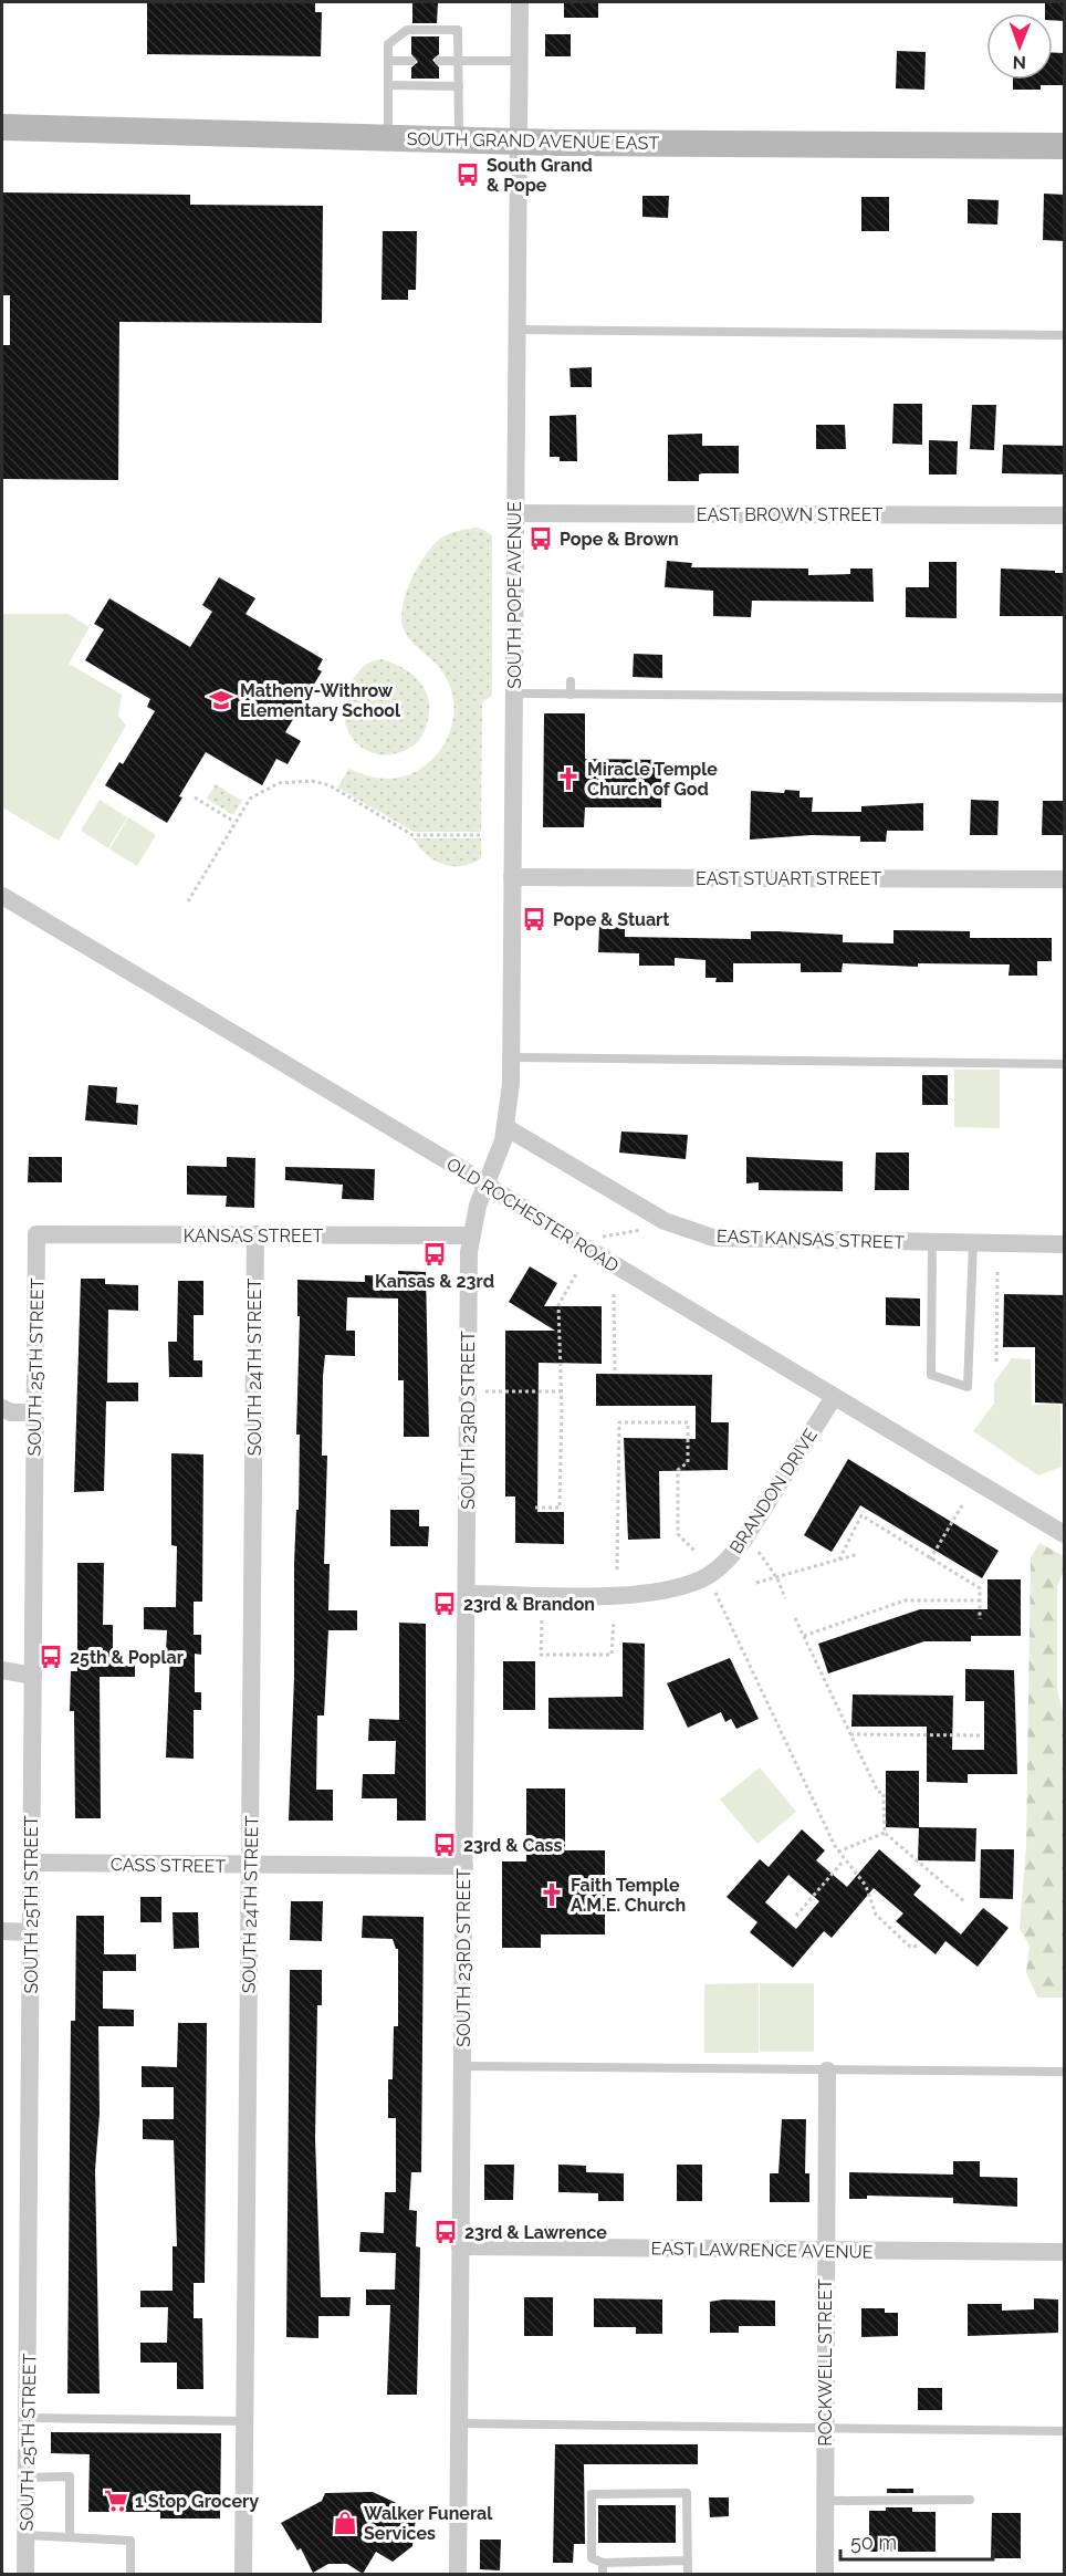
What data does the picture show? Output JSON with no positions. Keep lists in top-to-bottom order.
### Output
{
  "streets": {
    "main road": ["SOUTH GRAND AVENUE EAST"],
    "street": [
      "EAST BROWN STREET",
      "SOUTH POPE AVENUE",
      "EAST STUART STREET",
      "OLD ROCHESTER ROAD",
      "KANSAS STREET",
      "EAST KANSAS STREET",
      "SOUTH 25TH STREET",
      "SOUTH 24TH STREET",
      "SOUTH 23RD STREET",
      "BRANDON DRIVE",
      "CASS STREET",
      "EAST LAWRENCE AVENUE",
      "ROCKWELL STREET"
    ]
  },
  "crossings": [
    ["SOUTH GRAND AVENUE EAST", "SOUTH POPE AVENUE"],
    ["EAST BROWN STREET", "SOUTH POPE AVENUE"],
    ["SOUTH POPE AVENUE", "EAST STUART STREET"],
    ["SOUTH POPE AVENUE", "OLD ROCHESTER ROAD"],
    ["SOUTH POPE AVENUE", "EAST KANSAS STREET"],
    ["SOUTH POPE AVENUE", "SOUTH 23RD STREET"],
    ["OLD ROCHESTER ROAD", "SOUTH 23RD STREET"],
    ["OLD ROCHESTER ROAD", "BRANDON DRIVE"],
    ["KANSAS STREET", "SOUTH 25TH STREET"],
    ["KANSAS STREET", "SOUTH 24TH STREET"],
    ["KANSAS STREET", "SOUTH 23RD STREET"],
    ["SOUTH 25TH STREET", "CASS STREET"],
    ["SOUTH 24TH STREET", "CASS STREET"],
    ["SOUTH 23RD STREET", "BRANDON DRIVE"],
    ["SOUTH 23RD STREET", "CASS STREET"],
    ["SOUTH 23RD STREET", "EAST LAWRENCE AVENUE"],
    ["EAST LAWRENCE AVENUE", "ROCKWELL STREET"]
  ],
  "places": {
    "bus stop": [
      "South Grand & Pope",
      "Pope & Brown",
      "Pope & Stuart",
      "Kansas & 23rd",
      "23rd & Brandon",
      "25th & Poplar",
      "23rd & Cass",
      "23rd & Lawrence"
    ],
    "school or university": ["Matheny-Withrow Elementary School"],
    "church": ["Miracle Temple Church of God", "Faith Temple A.M.E. Church"],
    "supermarket": ["1 Stop Grocery"],
    "shop": ["Walker Funeral Services"]
  },
  "scale_bar": "50 m",
  "north": "bottom"
}
